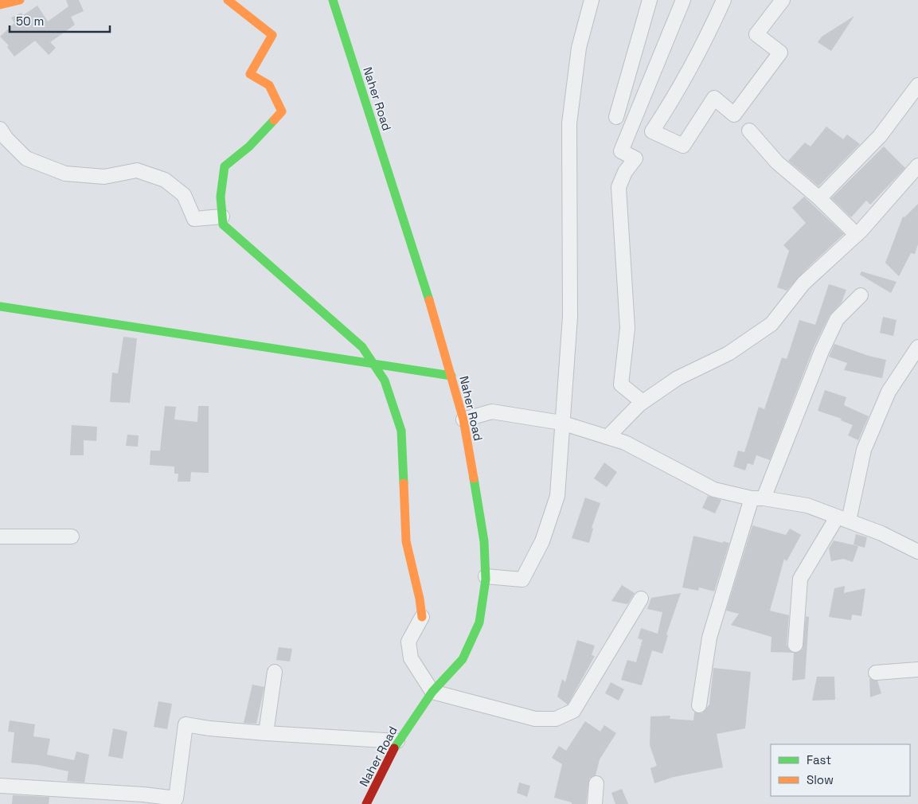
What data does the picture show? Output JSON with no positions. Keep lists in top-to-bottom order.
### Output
{
  "streets": {
    "main road": ["Naher Road"]
  },
  "legend": ["Fast", "Slow"],
  "scale_bar": "50 m"
}
